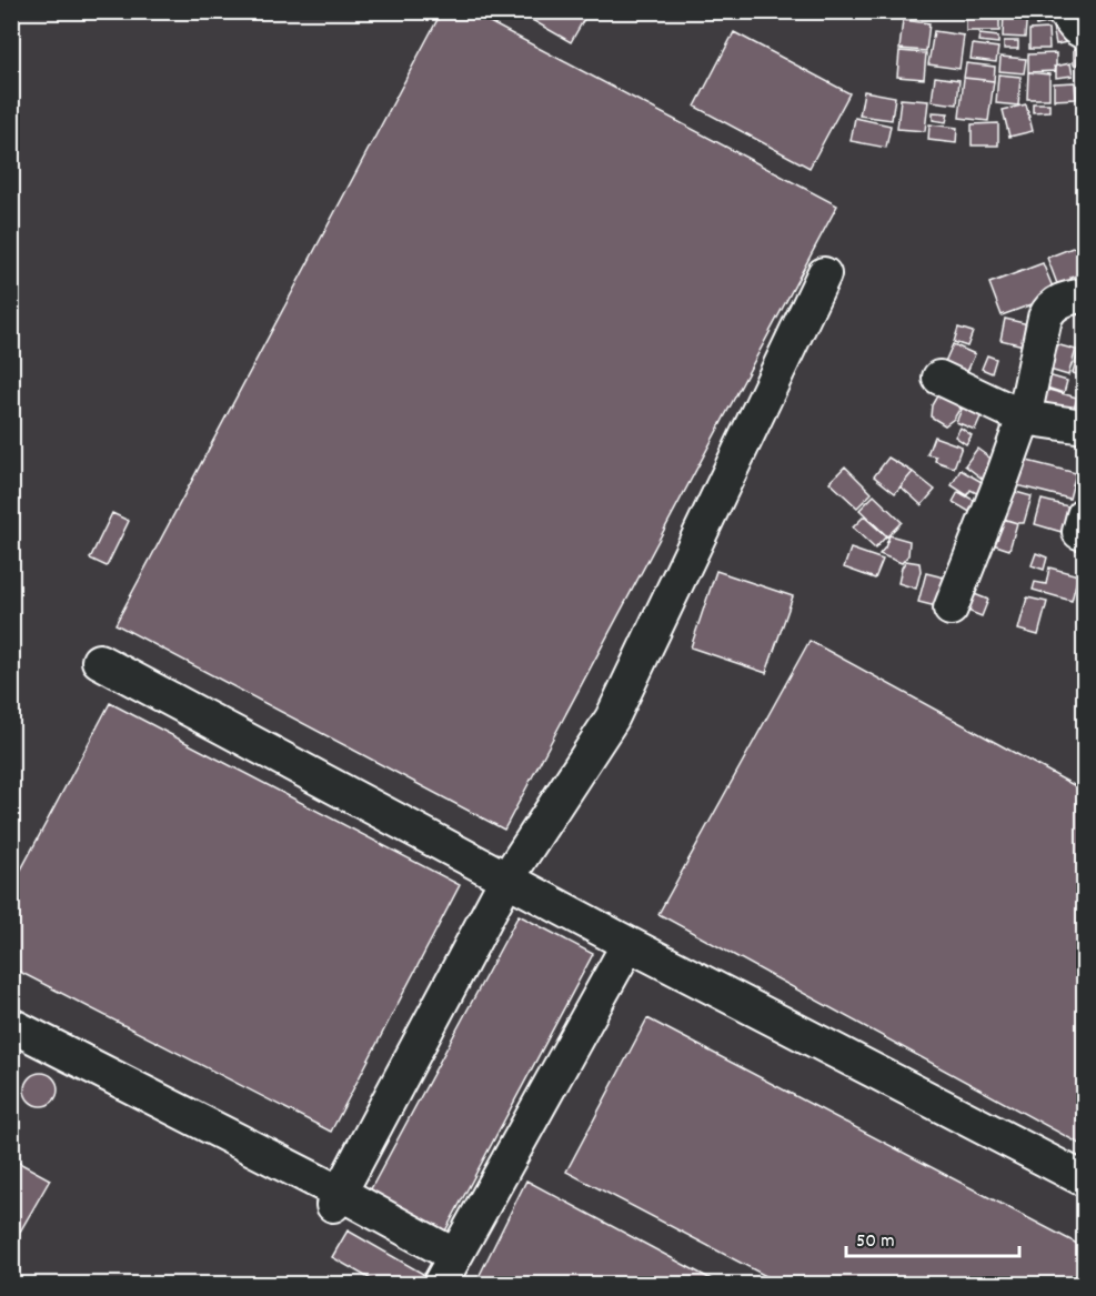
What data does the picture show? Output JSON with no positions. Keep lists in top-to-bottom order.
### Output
{
  "scale_bar": "50 m"
}
